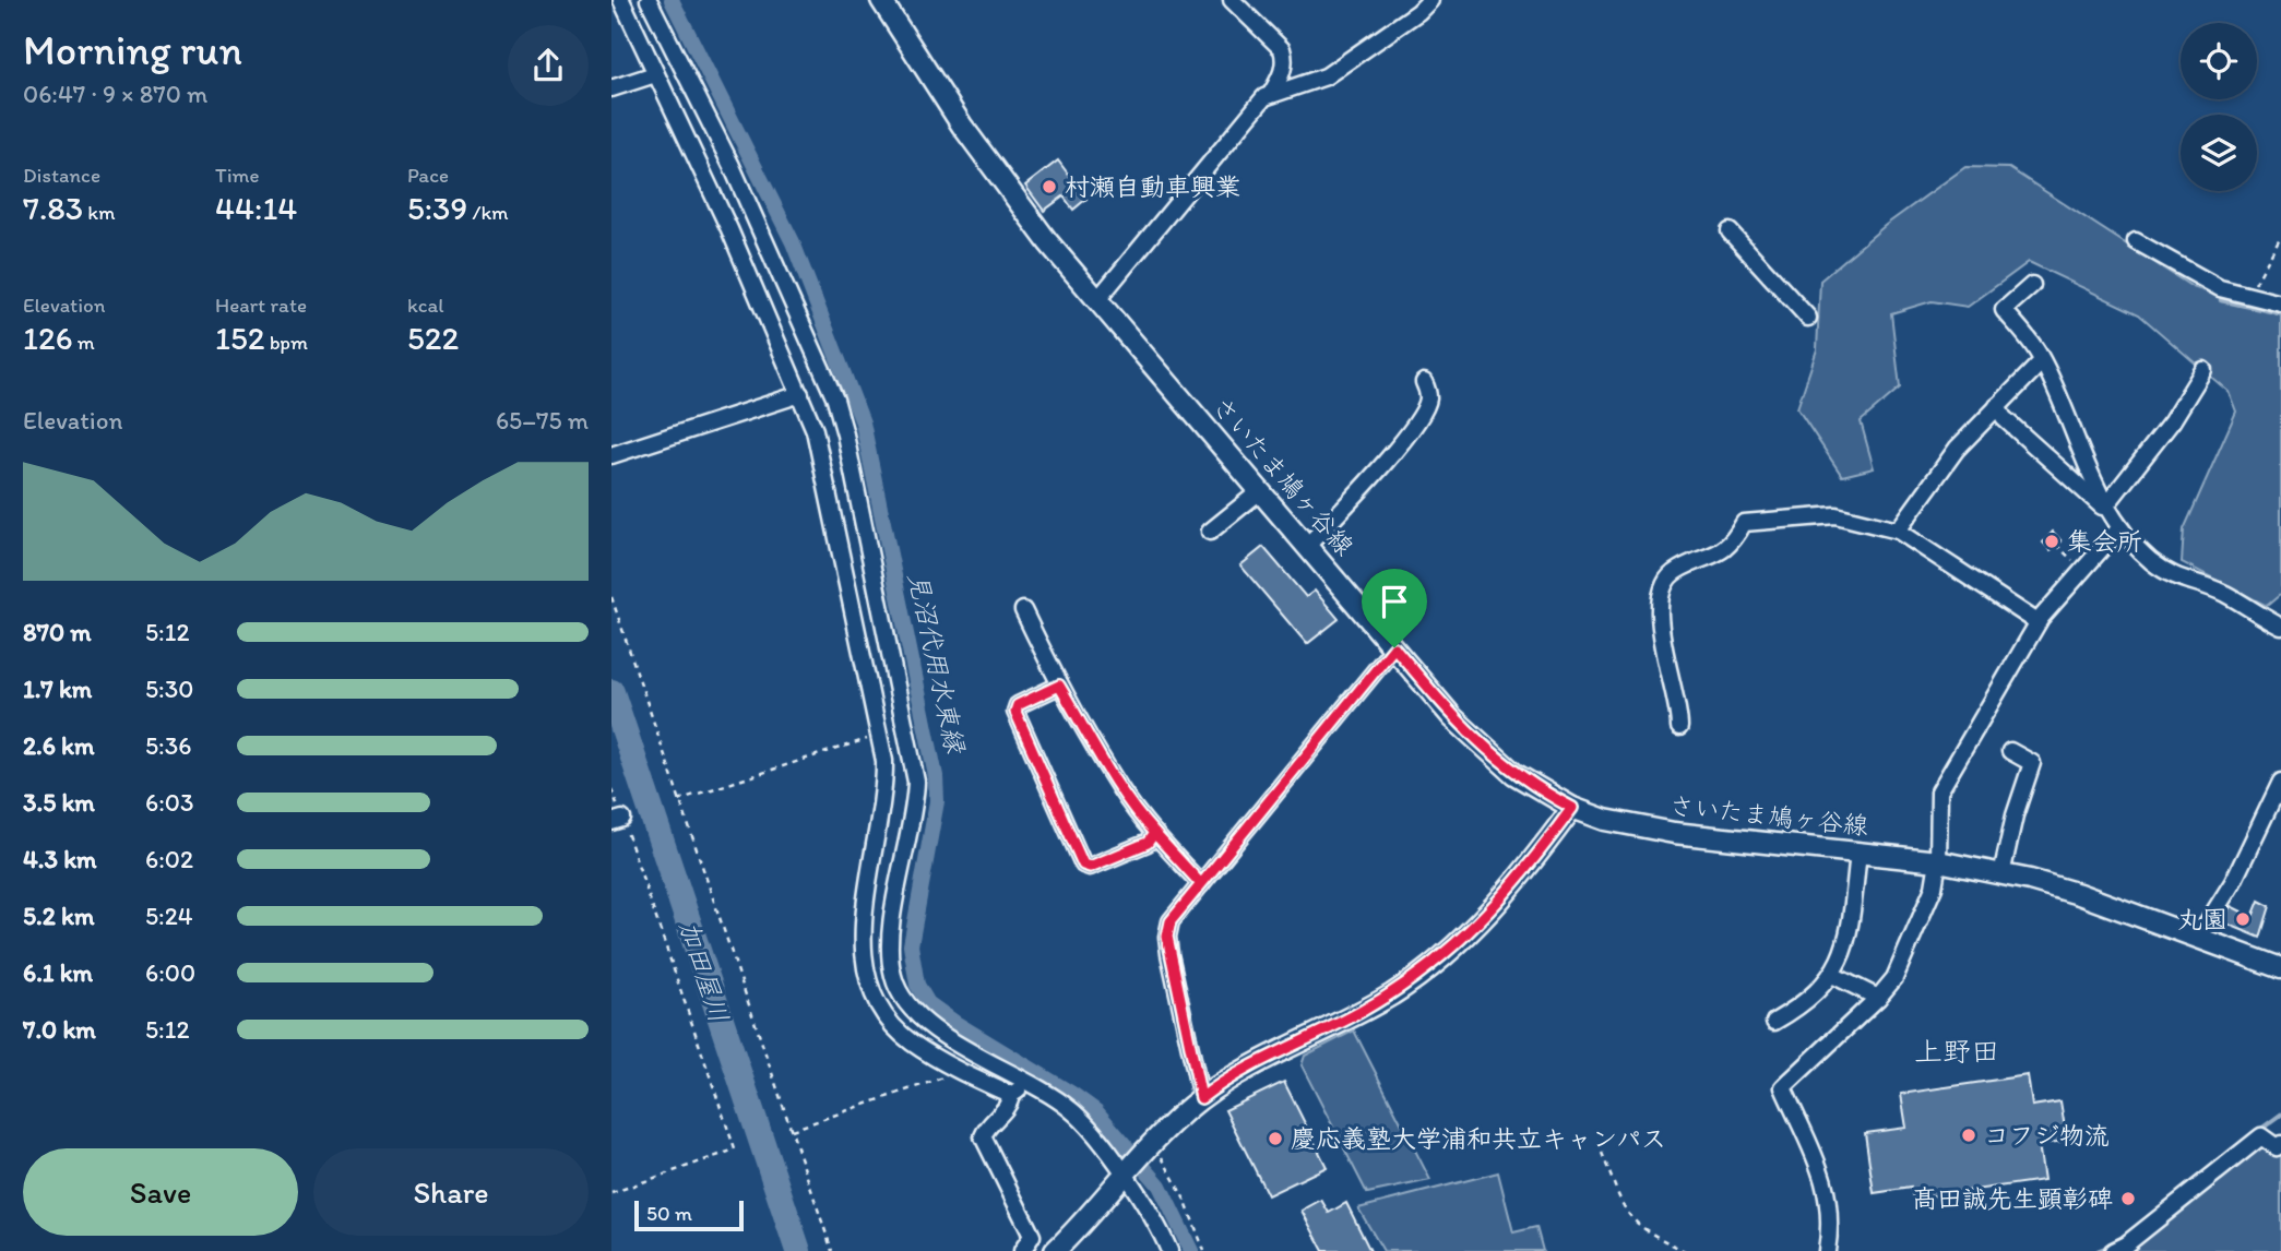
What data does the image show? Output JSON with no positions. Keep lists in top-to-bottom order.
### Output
{
  "streets": {
    "main road": ["さいたま鳩ヶ谷線"]
  },
  "districts": ["上野田"],
  "water": ["見沼代用水東縁", "加田屋川"],
  "places": [
    "村瀬自動車興業",
    "集会所",
    "丸園",
    "コフジ物流",
    "慶応義塾大学浦和共立キャンパス",
    "髙田誠先生顕彰碑"
  ],
  "scale_bar": "50 m",
  "page": {
    "heading": ["Morning run", "06:47 · 9 × 870 m"],
    "stats": [
      ["Distance", "7.83 km"],
      ["Time", "44:14"],
      ["Pace", "5:39 /km"],
      ["Elevation", "126 m"],
      ["Heart rate", "152 bpm"],
      ["kcal", "522"]
    ],
    "chart": ["Elevation", "65–75 m"],
    "list": [
      {
        "name": "870 m",
        "note": "5:12"
      },
      {
        "name": "1.7 km",
        "note": "5:30"
      },
      {
        "name": "2.6 km",
        "note": "5:36"
      },
      {
        "name": "3.5 km",
        "note": "6:03"
      },
      {
        "name": "4.3 km",
        "note": "6:02"
      },
      {
        "name": "5.2 km",
        "note": "5:24"
      },
      {
        "name": "6.1 km",
        "note": "6:00"
      },
      {
        "name": "7.0 km",
        "note": "5:12"
      }
    ],
    "buttons": ["Save", "Share"],
    "scale": "50 m"
  }
}
